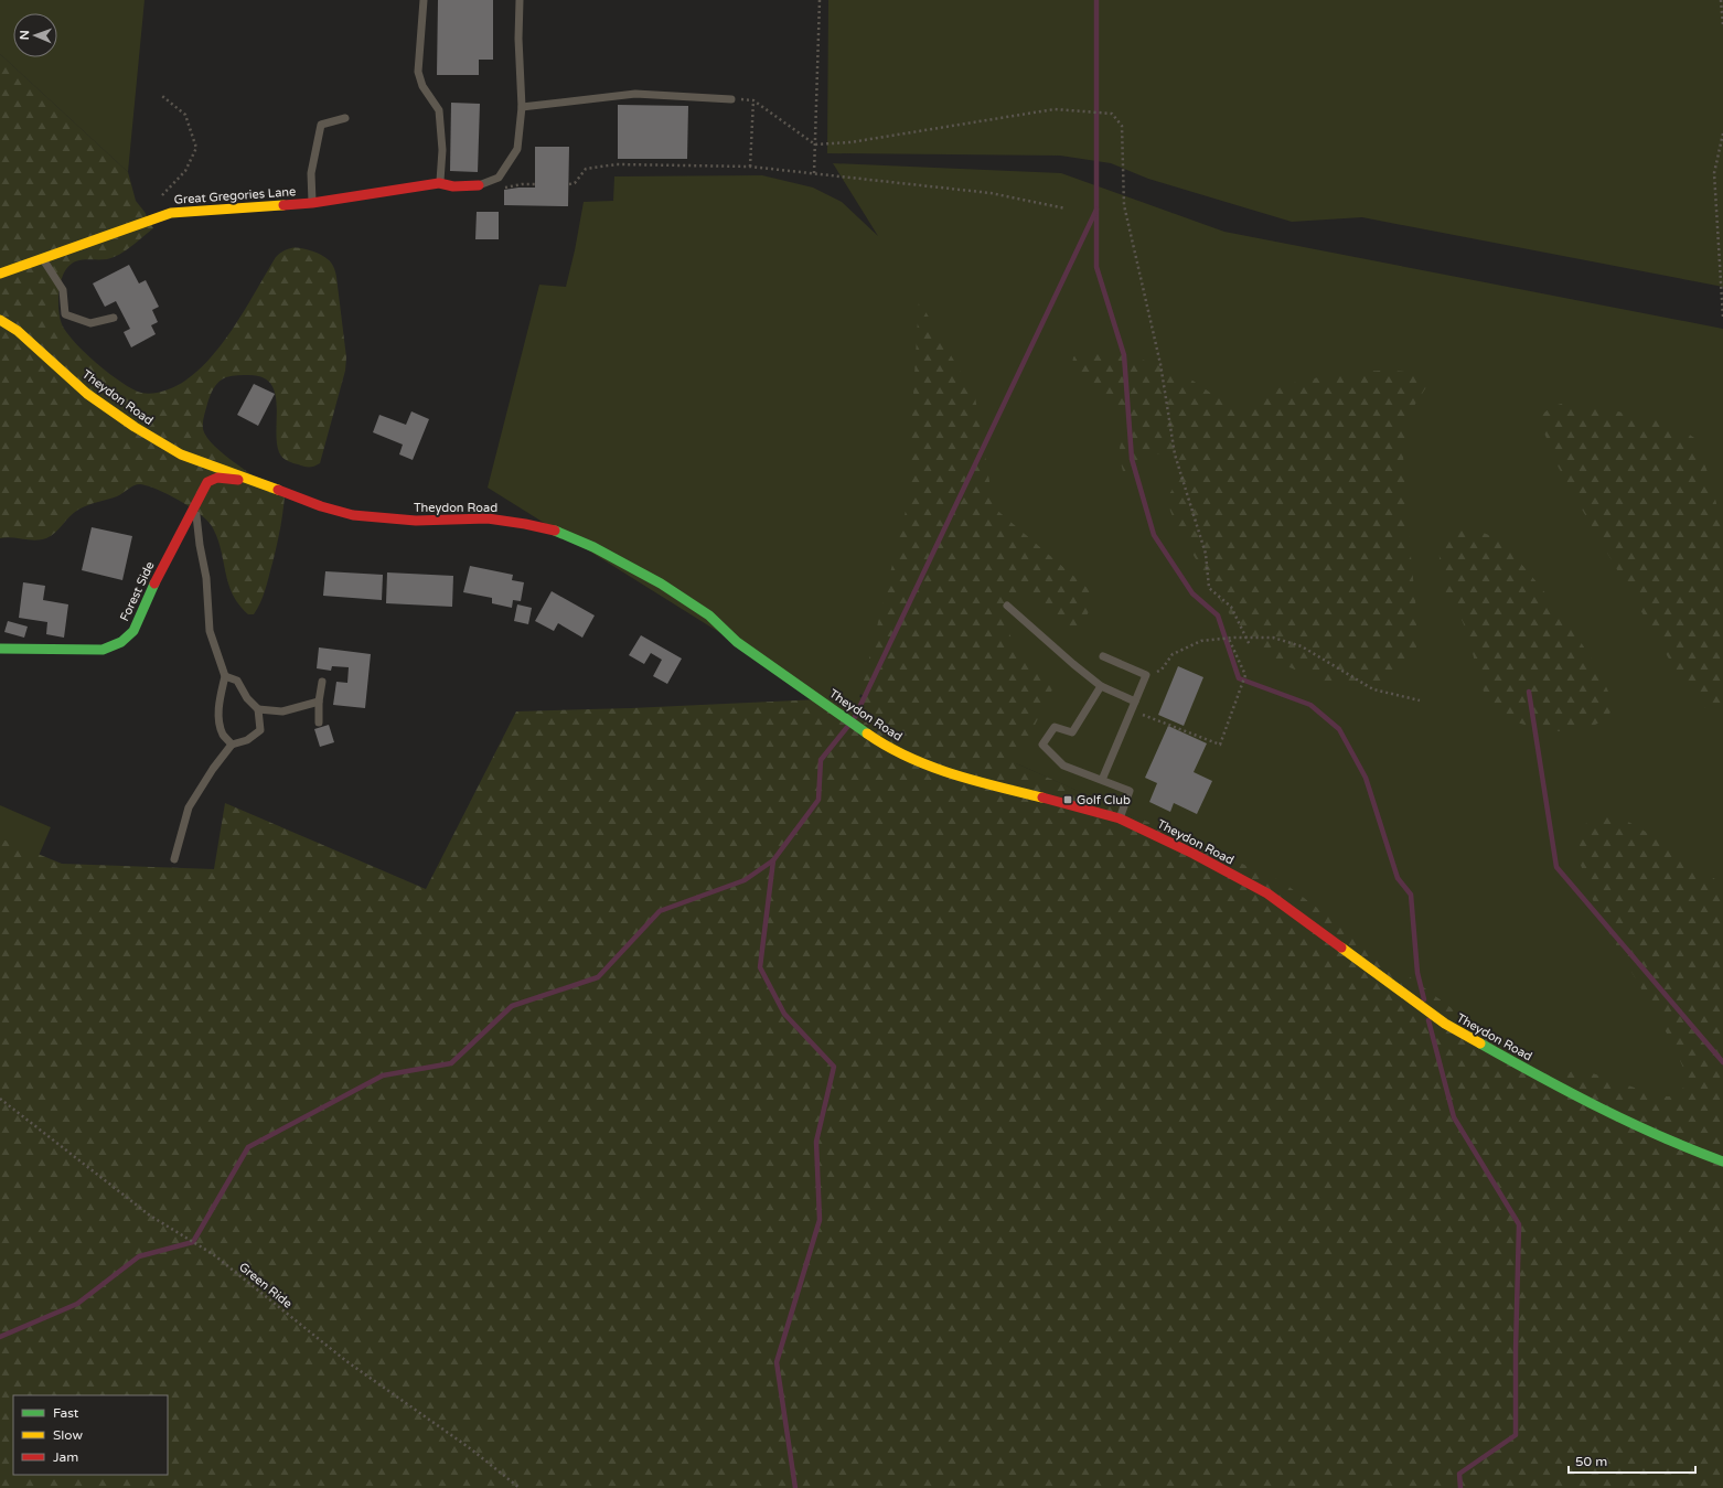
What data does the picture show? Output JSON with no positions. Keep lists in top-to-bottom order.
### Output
{
  "streets": {
    "street": ["Great Gregories Lane", "Theydon Road", "Forest Side"],
    "path": ["Green Ride"]
  },
  "crossings": [
    ["Theydon Road", "Forest Side"]
  ],
  "places": {
    "transit": ["Golf Club"]
  },
  "legend": ["Fast", "Slow", "Jam"],
  "scale_bar": "50 m",
  "north": "left"
}
